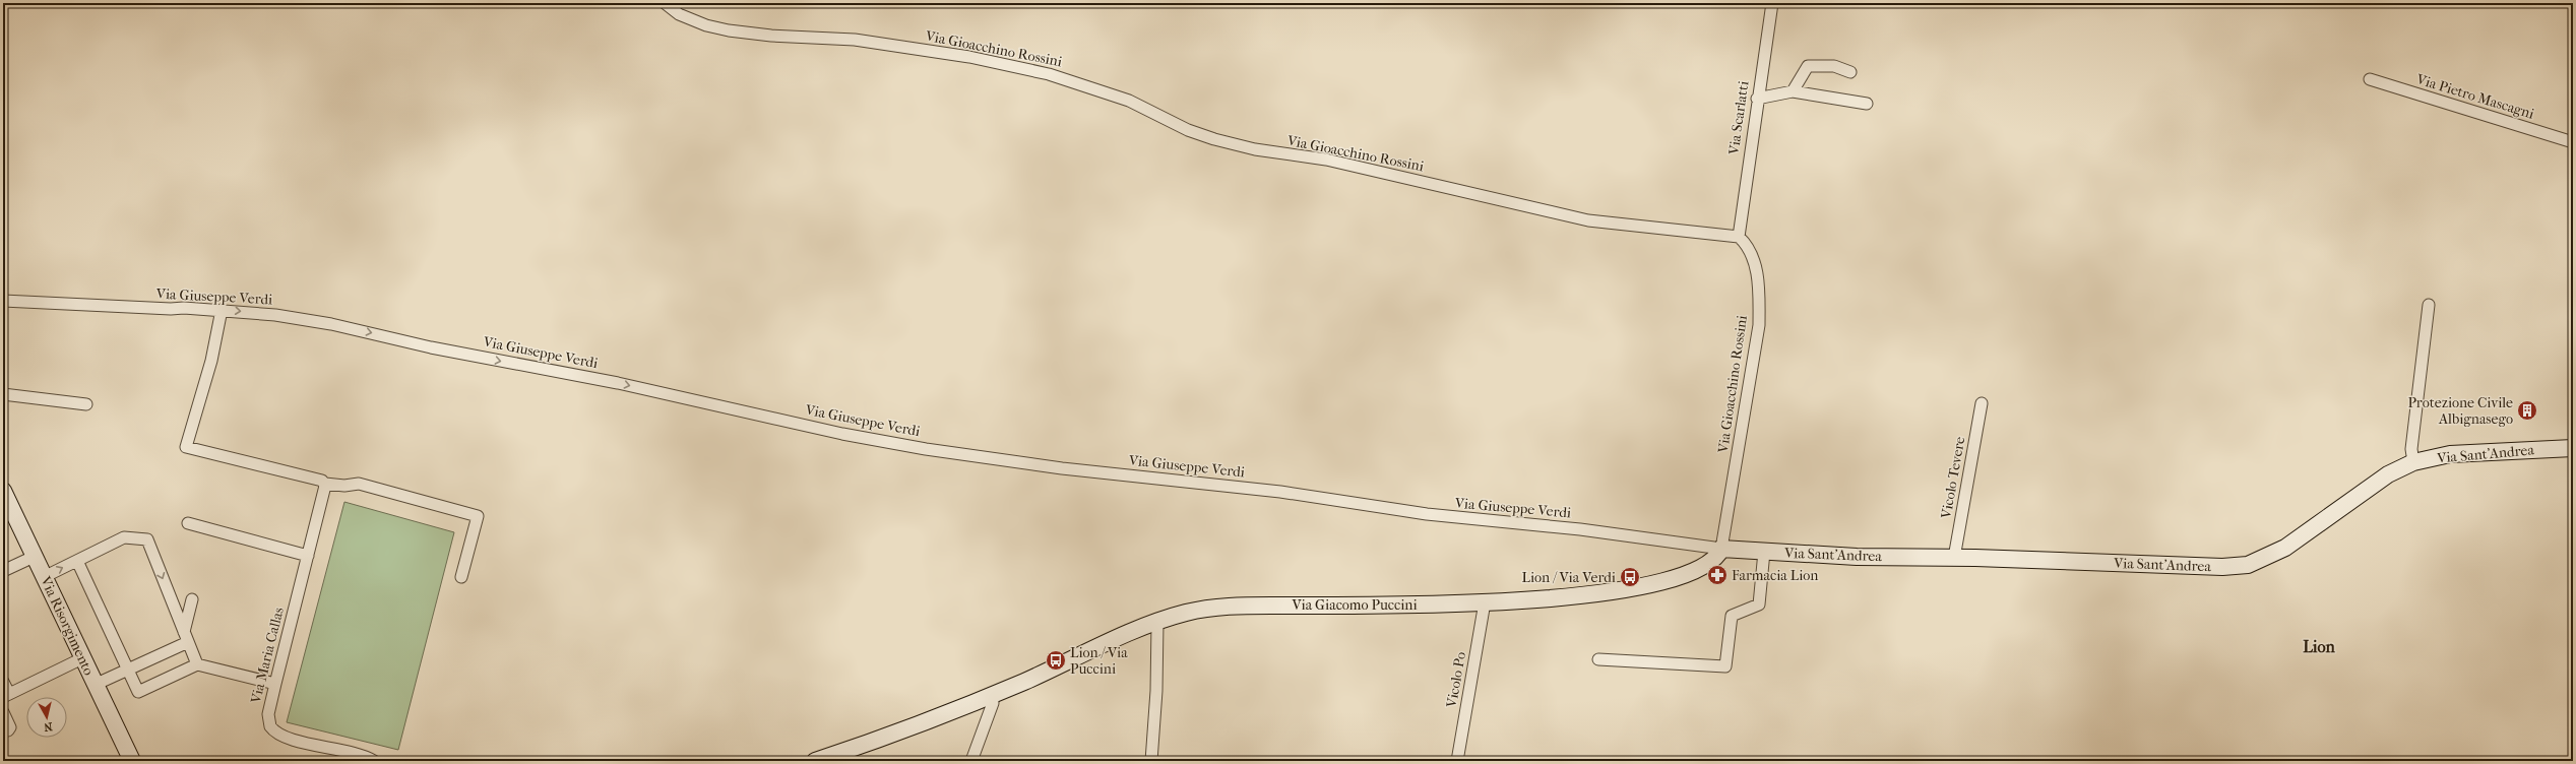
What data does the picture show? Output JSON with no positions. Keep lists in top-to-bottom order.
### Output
{
  "streets": {
    "street": [
      "Via Gioacchino Rossini",
      "Via Pietro Mascagni",
      "Via Scarlatti",
      "Via Giuseppe Verdi",
      "Via Sant'Andrea",
      "Vicolo Tevere",
      "Via Giacomo Puccini",
      "Via Risorgimento",
      "Via Maria Callas",
      "Vicolo Po"
    ]
  },
  "crossings": [
    ["Via Gioacchino Rossini", "Via Scarlatti"],
    ["Via Gioacchino Rossini", "Via Giuseppe Verdi"],
    ["Via Gioacchino Rossini", "Via Sant'Andrea"],
    ["Via Gioacchino Rossini", "Via Giacomo Puccini"],
    ["Via Giuseppe Verdi", "Via Sant'Andrea"],
    ["Via Giuseppe Verdi", "Via Giacomo Puccini"],
    ["Via Sant'Andrea", "Vicolo Tevere"],
    ["Via Sant'Andrea", "Via Giacomo Puccini"],
    ["Via Giacomo Puccini", "Vicolo Po"]
  ],
  "one_way": ["Via Giuseppe Verdi"],
  "districts": ["Lion"],
  "places": {
    "building": ["Protezione Civile Albignasego"],
    "pharmacy": ["Farmacia Lion"],
    "bus stop": ["Lion / Via Verdi", "Lion / Via Puccini"]
  },
  "north": "bottom"
}
